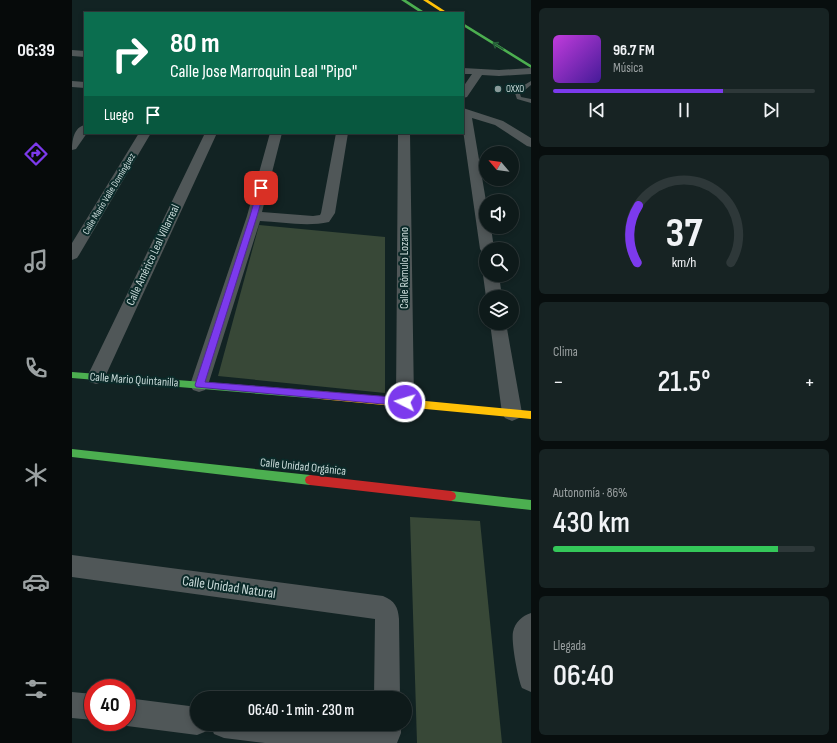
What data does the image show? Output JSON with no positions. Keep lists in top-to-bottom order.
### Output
{
  "streets": {
    "street": [
      "Calle Mario Valle Domínguez",
      "Calle Américo Leal Villarreal",
      "Calle Rómulo Lozano",
      "Calle Mario Quintanilla",
      "Calle Unidad Orgánica",
      "Calle Unidad Natural"
    ]
  },
  "crossings": [
    ["Calle Américo Leal Villarreal", "Calle Mario Quintanilla"],
    ["Calle Rómulo Lozano", "Calle Mario Quintanilla"]
  ],
  "places": ["OXXO"],
  "north": "top left",
  "page": {
    "tabs": "06:39",
    "turn": ["80 m", "Calle Jose Marroquin Leal \"Pipo\""],
    "song": ["96.7 FM", "Música"],
    "then": "Luego",
    "tile": [
      "Clima",
      ["Autonomía · 86%", "430 km"],
      ["Llegada", "06:40"]
    ],
    "heat": ["−", "21.5°", "+"],
    "limit": "40",
    "trip": "06:40 · 1 min · 230 m",
    "gauge": ["37", "km/h"]
  }
}
